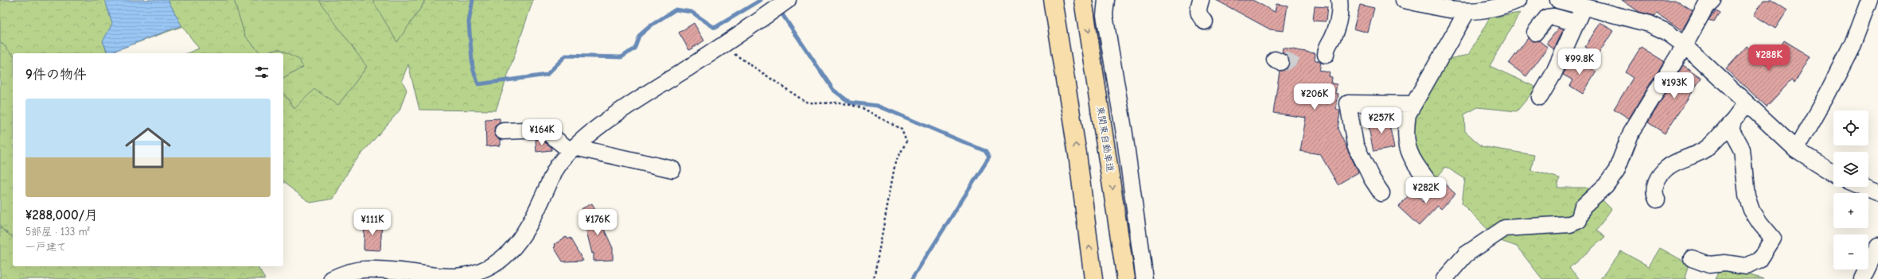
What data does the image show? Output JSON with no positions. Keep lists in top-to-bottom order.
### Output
{
  "streets": {
    "highway": ["東関東自動車道"]
  },
  "page": {
    "price": [
      "¥288K",
      "¥99.8K",
      "¥193K",
      "¥206K",
      "¥257K",
      "¥164K",
      "¥282K",
      "¥111K",
      "¥176K"
    ],
    "heading": "9件の物件",
    "list": [
      {
        "name": "¥288,000/月",
        "note": "5部屋 · 133 m² · 一戸建て"
      }
    ],
    "map_buttons": ["+", "−"]
  }
}
